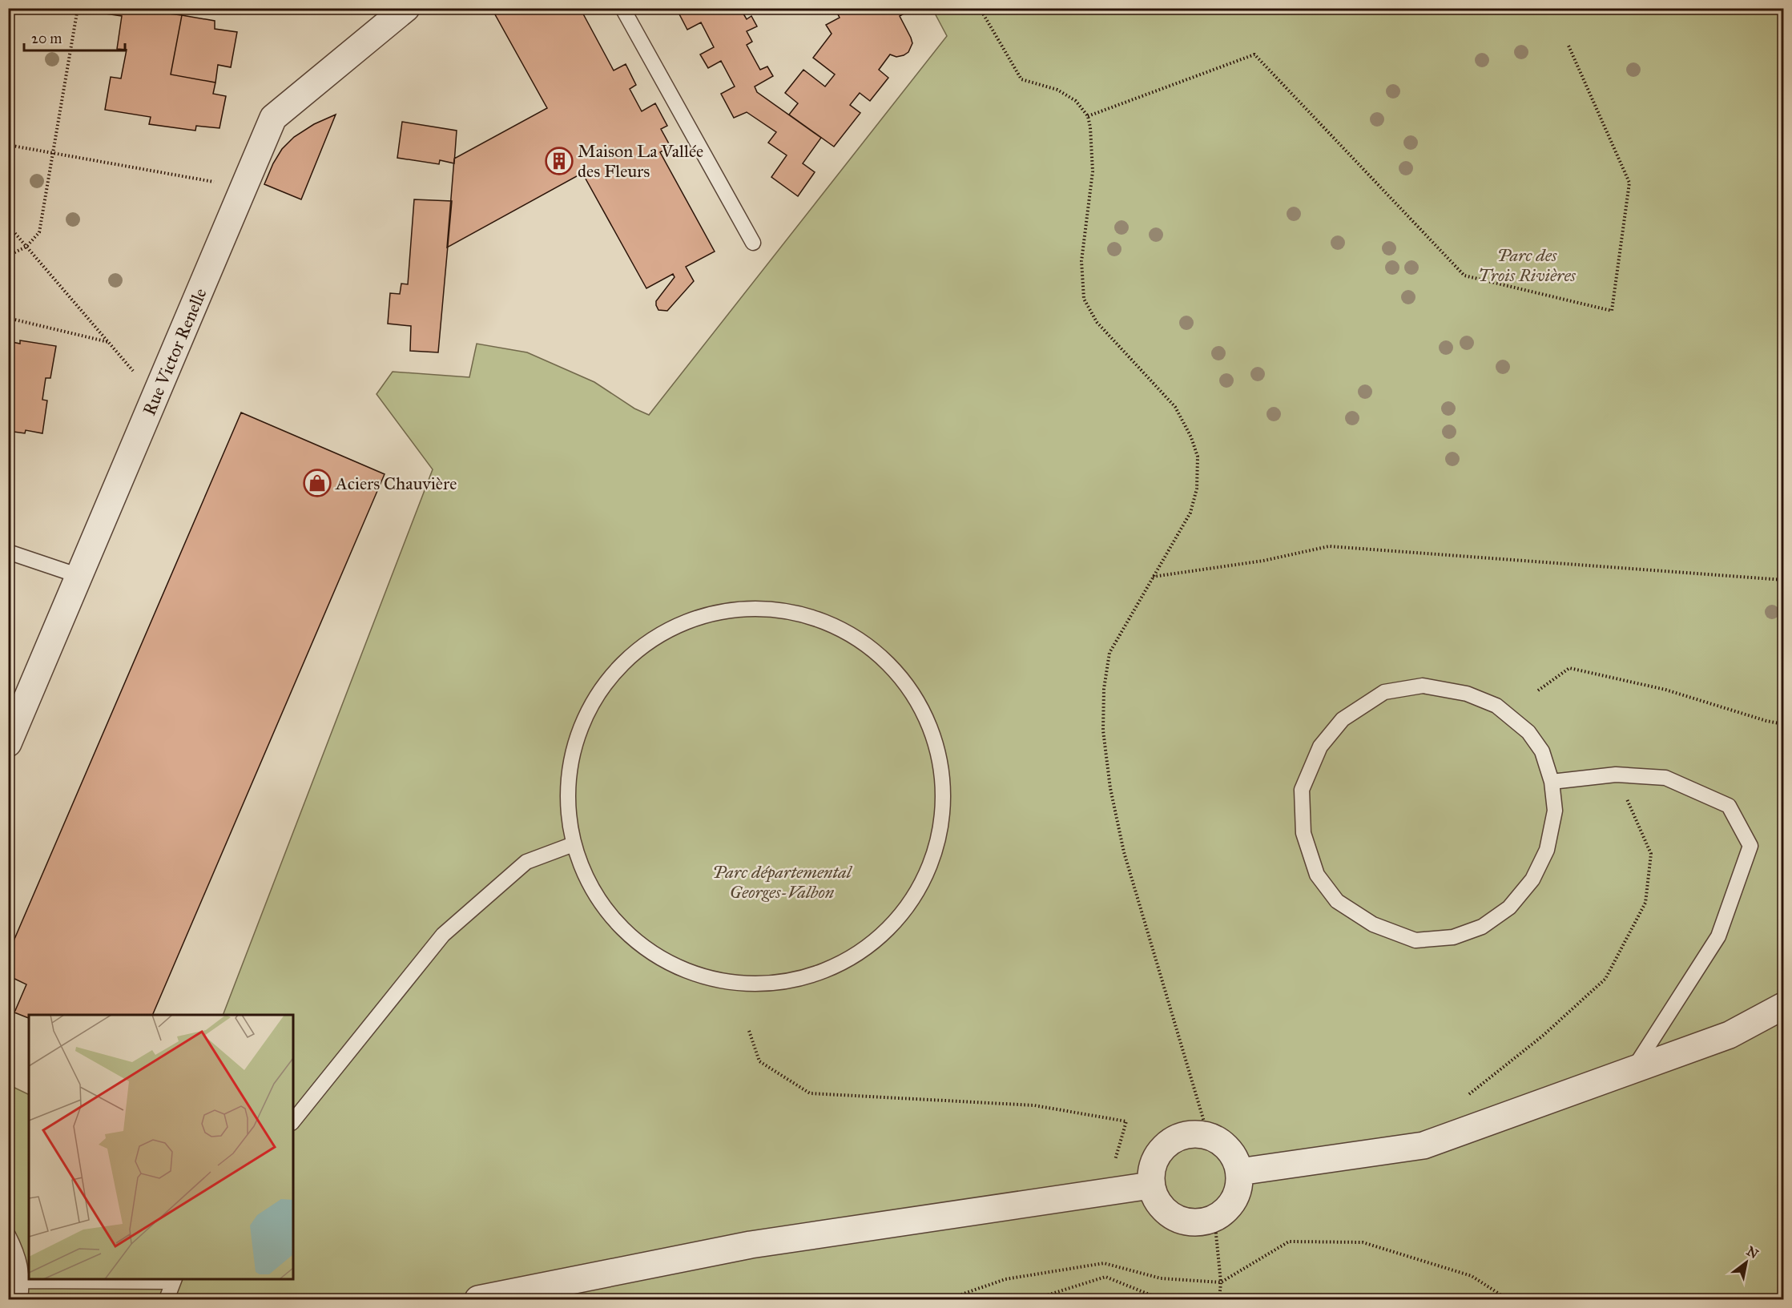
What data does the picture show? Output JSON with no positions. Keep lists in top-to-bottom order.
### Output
{
  "streets": {
    "street": ["Rue Victor Renelle"]
  },
  "parks": ["Parc des Trois Rivières", "Parc départemental Georges-Valbon"],
  "places": {
    "building": ["Maison La Vallée des Fleurs"],
    "shop": ["Aciers Chauvière"]
  },
  "scale_bar": "20 m",
  "north": "top right"
}
